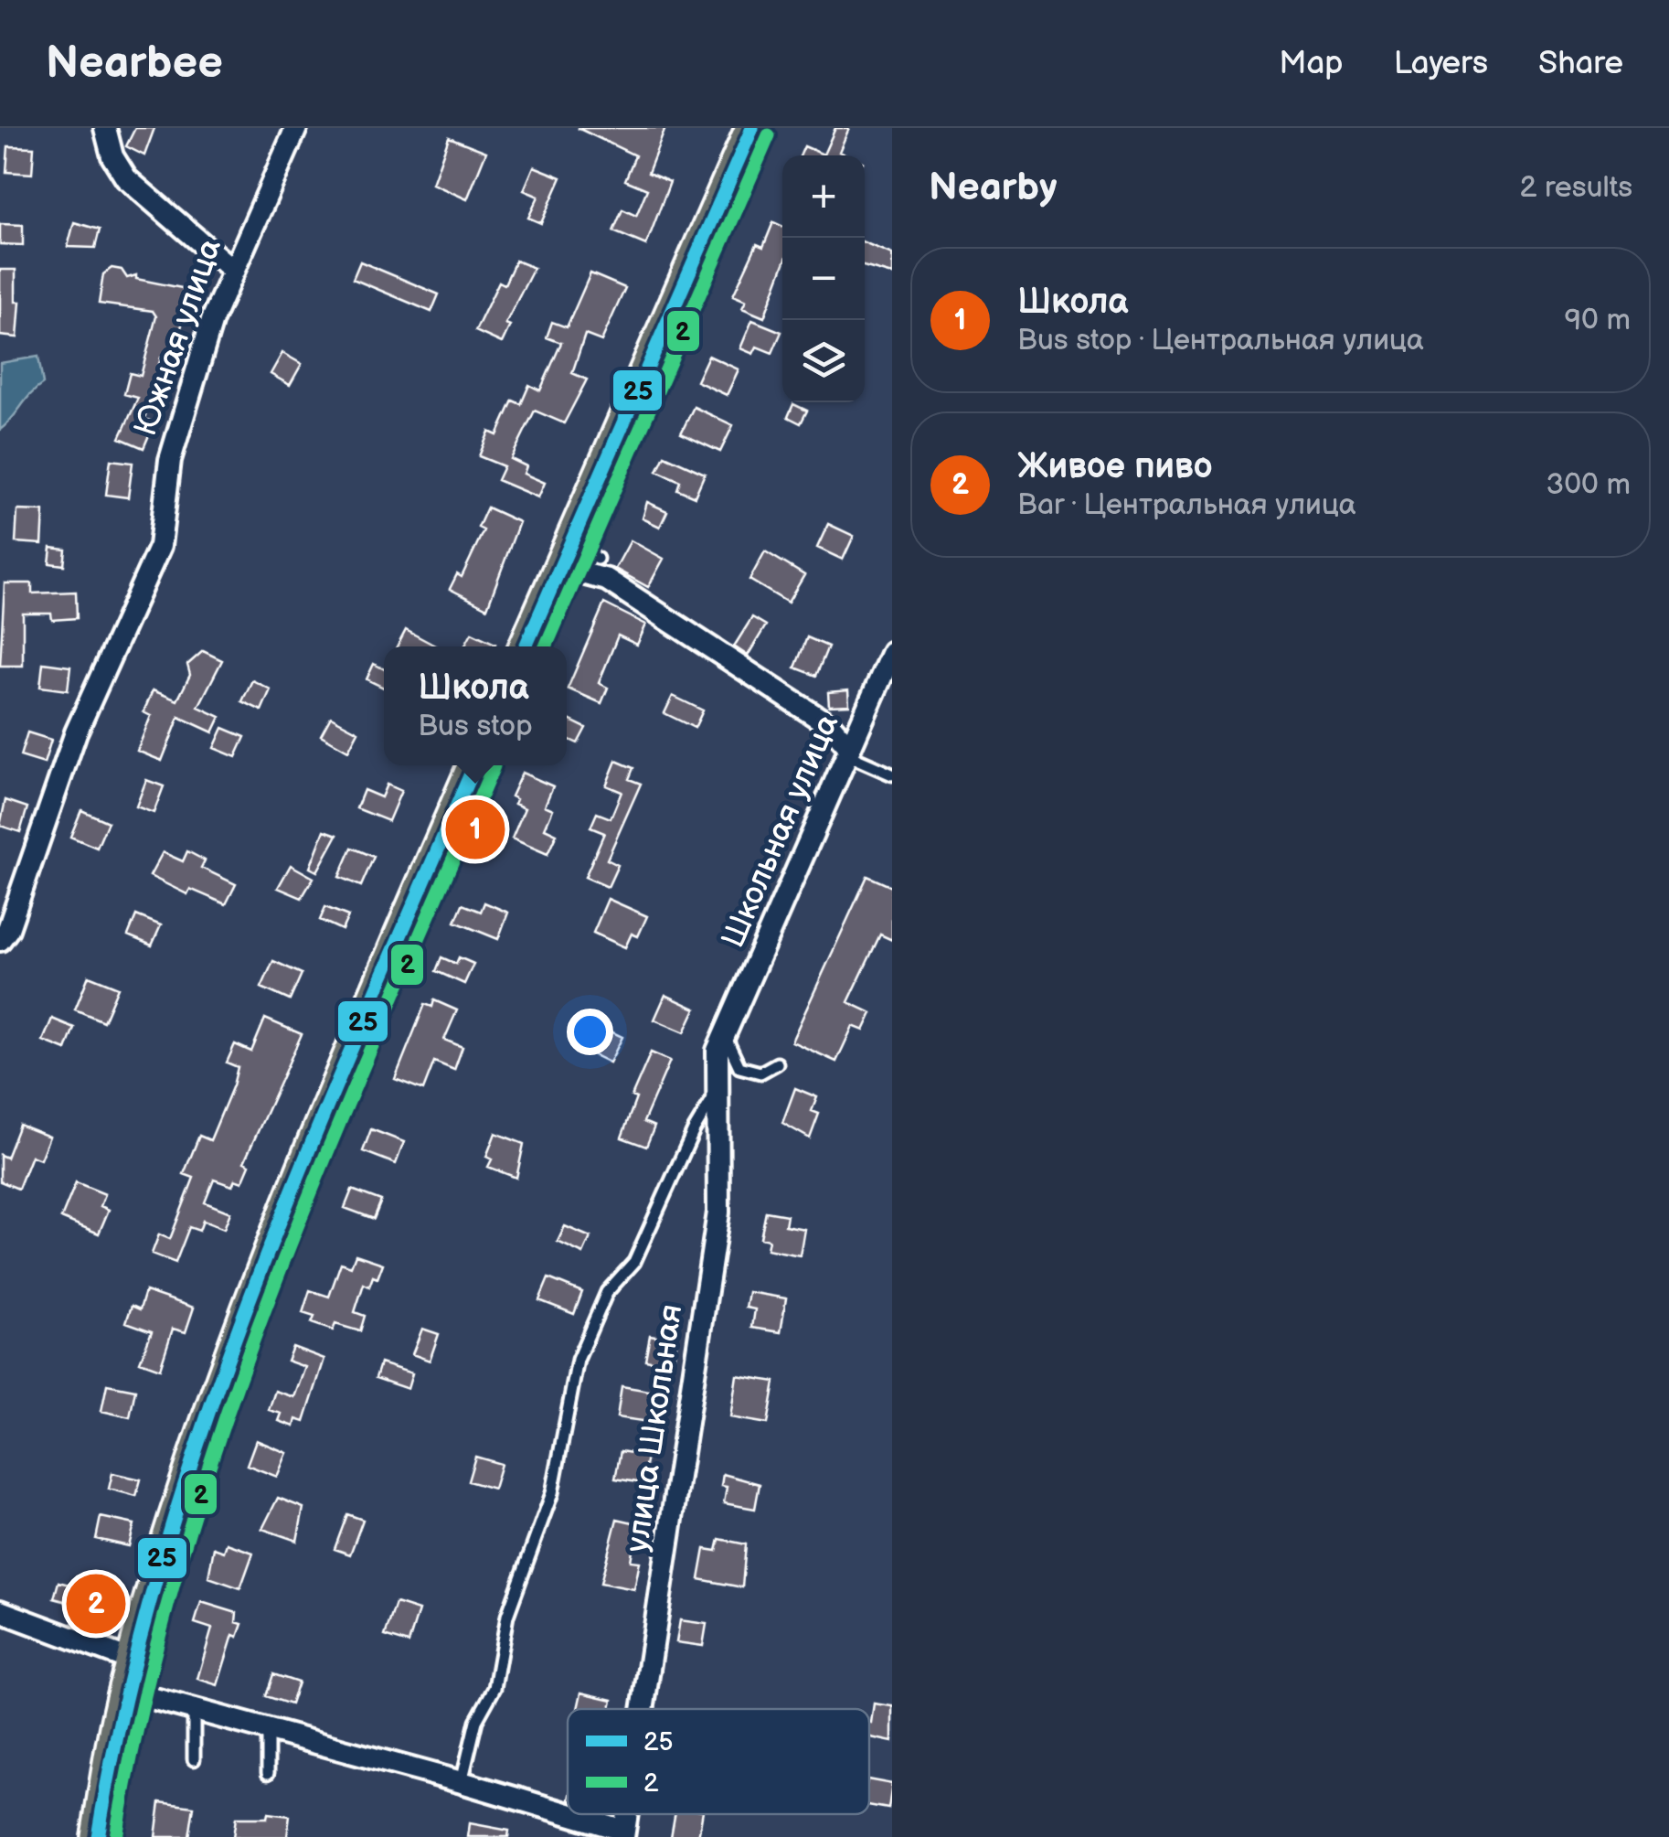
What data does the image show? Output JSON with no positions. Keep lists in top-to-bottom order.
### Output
{
  "streets": {
    "street": ["Южная улица", "Школьная улица", "улица Школьная"]
  },
  "crossings": [
    ["Школьная улица", "улица Школьная"]
  ],
  "lines": ["transit line 25", "transit line 2"],
  "legend": ["25", "2"],
  "page": {
    "header": "Nearbee",
    "nav": ["Map", "Layers", "Share"],
    "heading": ["Nearby", "2 results"],
    "map_buttons": ["+", "−"],
    "list": [
      {
        "mark": "1",
        "name": "Школа",
        "note": "Bus stop · Центральная улица",
        "value": "90 m"
      },
      {
        "mark": "2",
        "name": "Живое пиво",
        "note": "Bar · Центральная улица",
        "value": "300 m"
      }
    ],
    "popup": ["Школа", "Bus stop"],
    "pins": ["1", "2"]
  }
}
